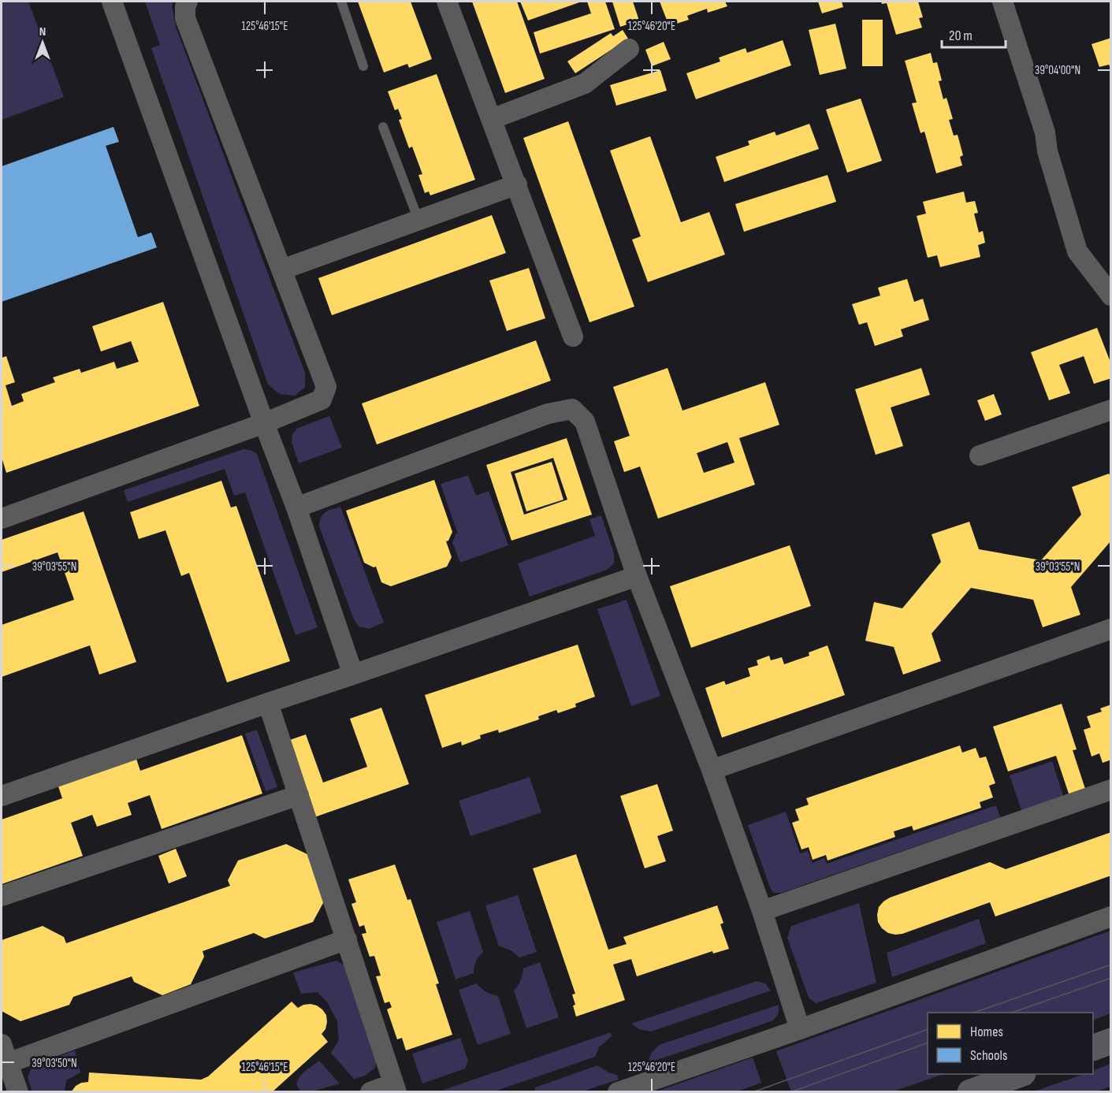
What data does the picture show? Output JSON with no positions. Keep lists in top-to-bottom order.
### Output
{
  "legend": ["Homes", "Schools"],
  "scale_bar": "20 m",
  "north": "top",
  "coordinates": [
    "125°46'15\"E",
    "125°46'20\"E",
    "39°04'00\"N",
    "39°03'55\"N",
    "39°03'50\"N"
  ]
}
